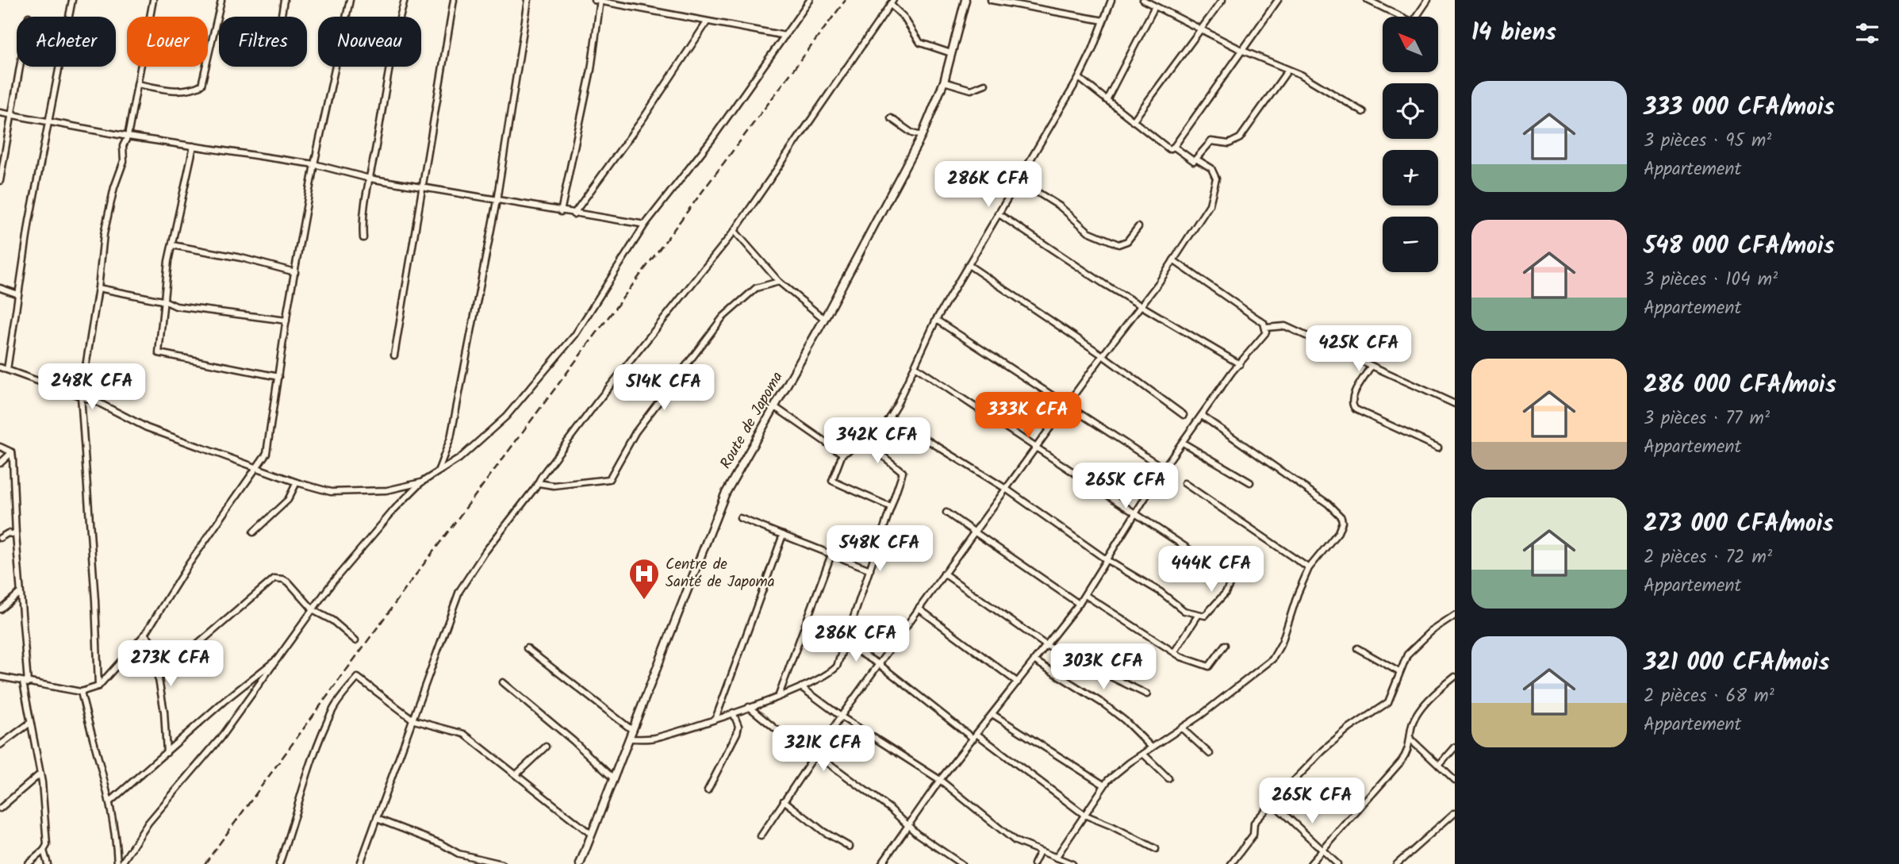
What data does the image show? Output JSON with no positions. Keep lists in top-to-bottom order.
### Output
{
  "streets": {
    "street": ["Route de Japoma"]
  },
  "places": {
    "hospital": ["Centre de Santé de Japoma"]
  },
  "north": "top left",
  "page": {
    "heading": "14 biens",
    "map_buttons": ["+", "−"],
    "chip": [
      "Acheter",
      "Louer",
      "Filtres",
      "Nouveau"
    ],
    "list": [
      {
        "name": "333 000 CFA/mois",
        "note": "3 pièces · 95 m² · Appartement"
      },
      {
        "name": "548 000 CFA/mois",
        "note": "3 pièces · 104 m² · Appartement"
      },
      {
        "name": "286 000 CFA/mois",
        "note": "3 pièces · 77 m² · Appartement"
      },
      {
        "name": "273 000 CFA/mois",
        "note": "2 pièces · 72 m² · Appartement"
      },
      {
        "name": "321 000 CFA/mois",
        "note": "2 pièces · 68 m² · Appartement"
      }
    ],
    "price": [
      "286K CFA",
      "425K CFA",
      "248K CFA",
      "514K CFA",
      "333K CFA",
      "342K CFA",
      "265K CFA",
      "548K CFA",
      "444K CFA",
      "286K CFA",
      "273K CFA",
      "303K CFA",
      "321K CFA",
      "265K CFA"
    ]
  }
}
